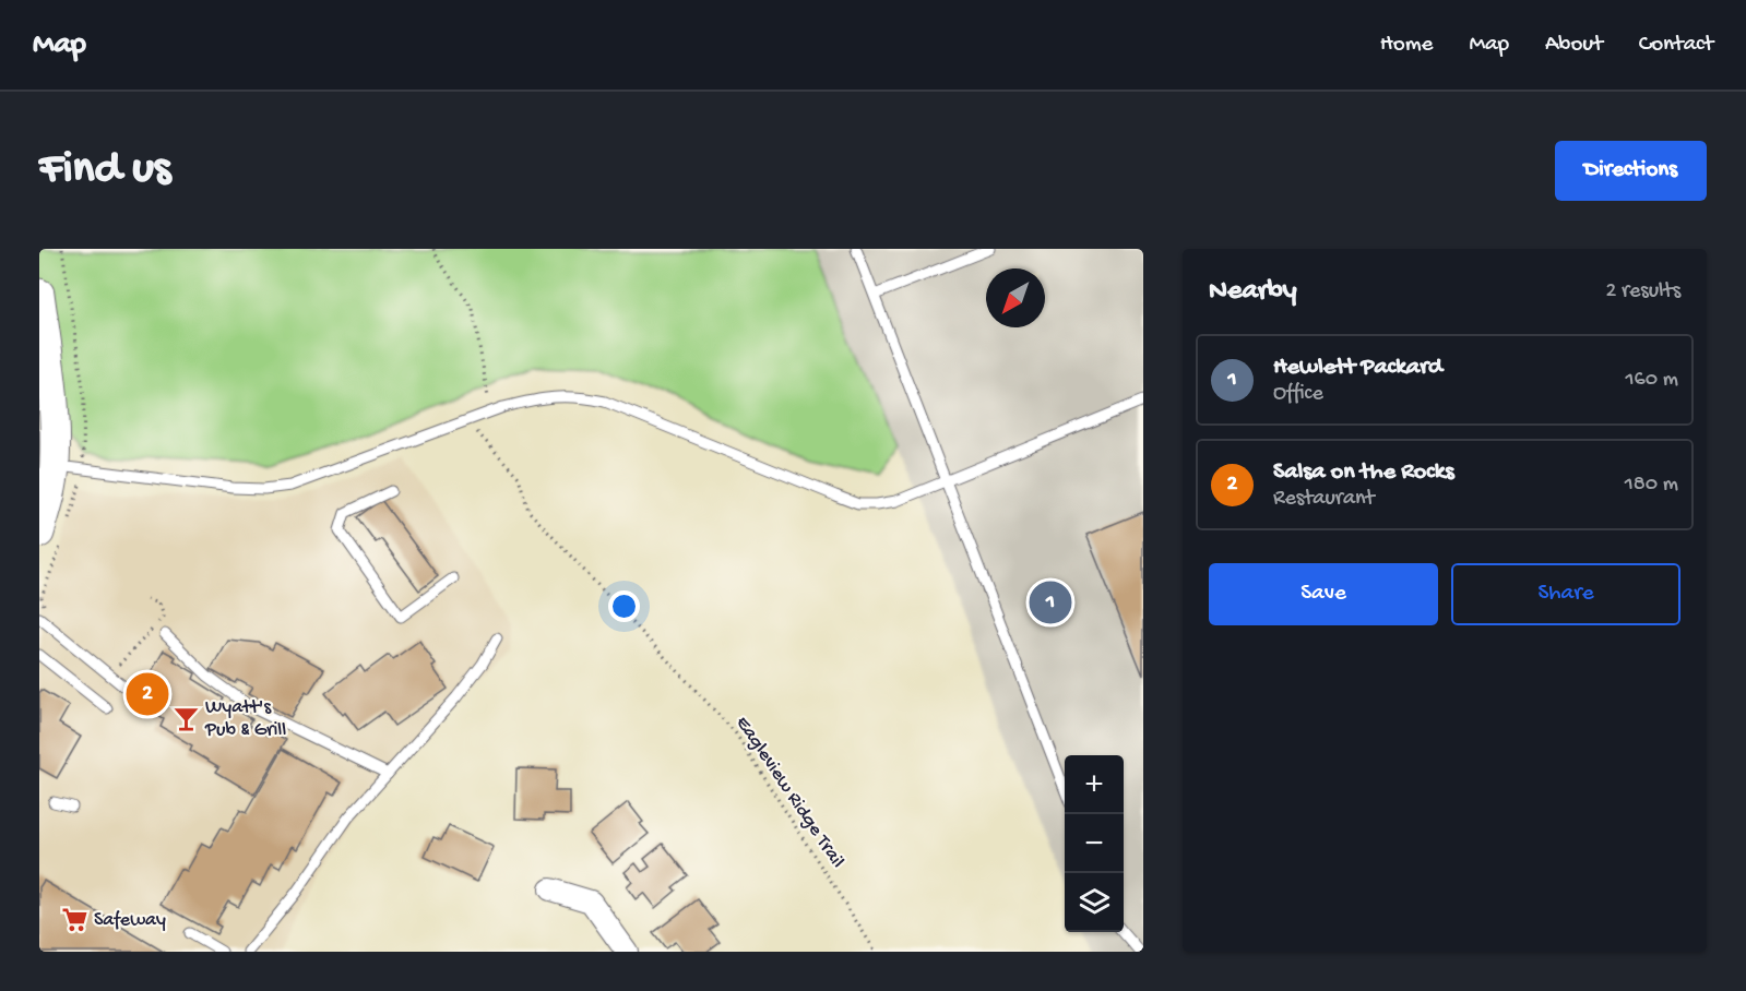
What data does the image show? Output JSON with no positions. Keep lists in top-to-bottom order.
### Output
{
  "streets": {
    "path": ["Eagleview Ridge Trail"]
  },
  "places": {
    "bar": ["Wyatt's Pub & Grill"],
    "supermarket": ["Safeway"]
  },
  "north": "bottom left",
  "page": {
    "header": "Map",
    "nav": [
      "Home",
      "Map",
      "About",
      "Contact"
    ],
    "buttons": [
      "Directions",
      ["Save", "Share"]
    ],
    "title": "Find us",
    "heading": ["Nearby", "2 results"],
    "list": [
      {
        "mark": "1",
        "name": "Hewlett Packard",
        "note": "Office",
        "value": "160 m"
      },
      {
        "mark": "2",
        "name": "Salsa on the Rocks",
        "note": "Restaurant",
        "value": "180 m"
      }
    ],
    "pins": ["1", "2"],
    "map_buttons": ["+", "−"]
  }
}
